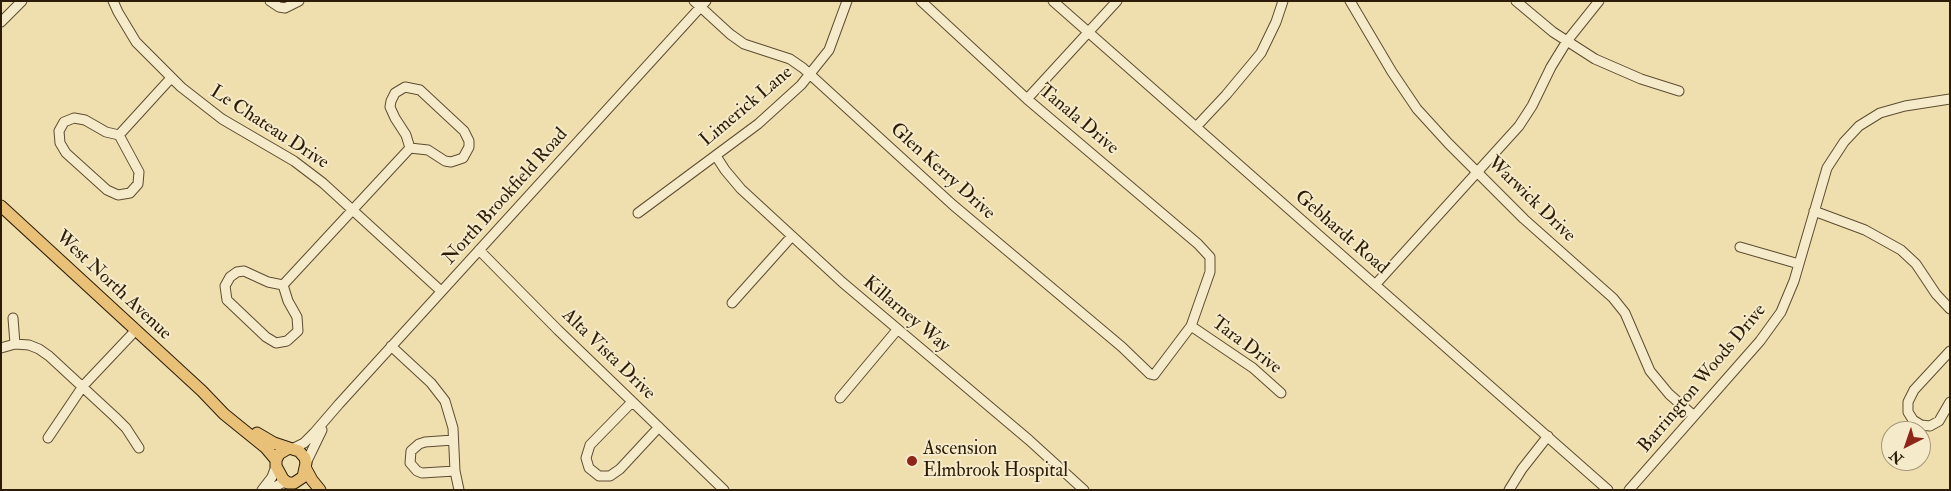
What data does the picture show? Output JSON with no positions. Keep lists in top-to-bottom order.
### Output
{
  "streets": {
    "main road": ["West North Avenue"],
    "street": [
      "Limerick Lane",
      "Tanala Drive",
      "Le Chateau Drive",
      "Glen Kerry Drive",
      "North Brookfield Road",
      "Warwick Drive",
      "Gebhardt Road",
      "Killarney Way",
      "Tara Drive",
      "Alta Vista Drive",
      "Barrington Woods Drive"
    ]
  },
  "crossings": [
    ["Limerick Lane", "Glen Kerry Drive"],
    ["Limerick Lane", "Killarney Way"],
    ["Tanala Drive", "Glen Kerry Drive"],
    ["Tanala Drive", "Tara Drive"],
    ["Le Chateau Drive", "North Brookfield Road"],
    ["Glen Kerry Drive", "North Brookfield Road"],
    ["Glen Kerry Drive", "Tara Drive"],
    ["North Brookfield Road", "West North Avenue"],
    ["North Brookfield Road", "Alta Vista Drive"],
    ["Warwick Drive", "Barrington Woods Drive"]
  ],
  "places": ["Ascension Elmbrook Hospital"],
  "north": "bottom left"
}
